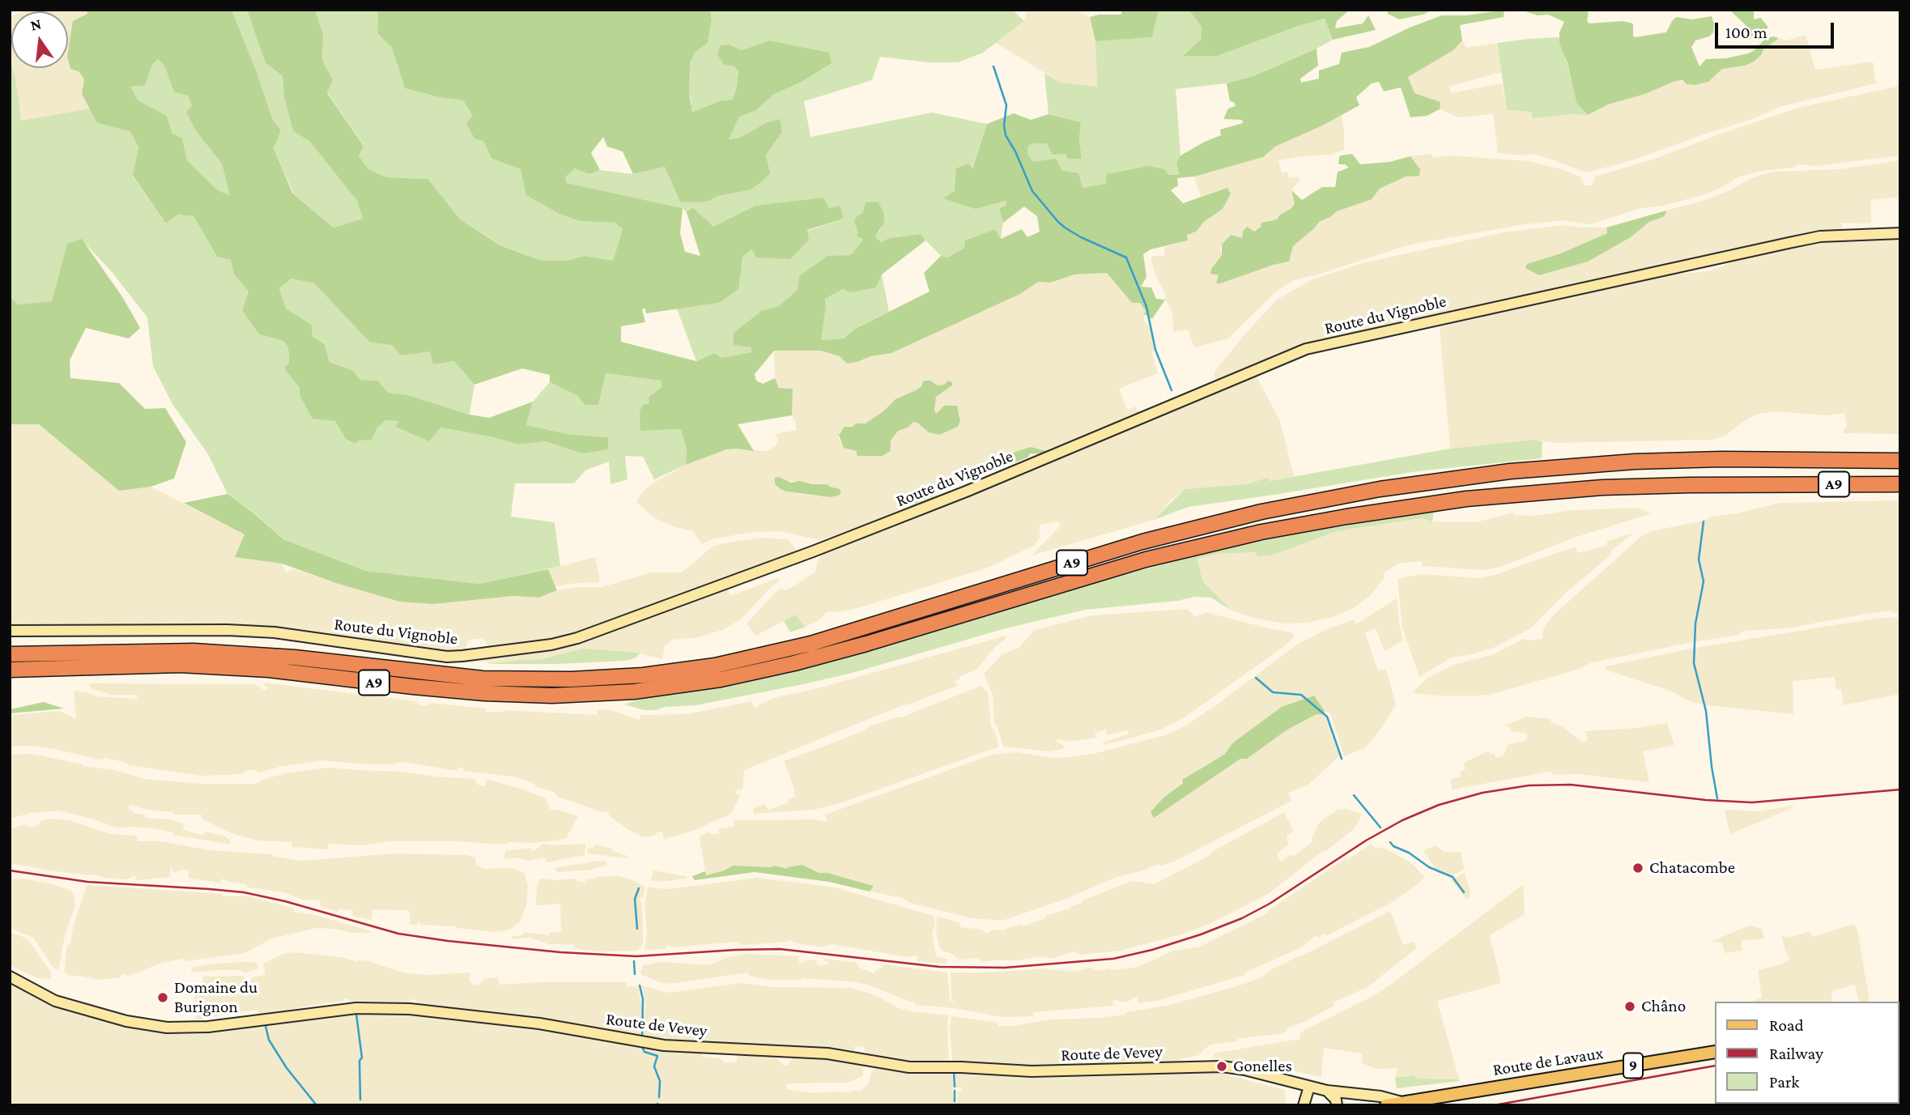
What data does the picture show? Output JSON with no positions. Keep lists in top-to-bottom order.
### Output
{
  "streets": {
    "highway": ["A9"],
    "main road": ["Route de Lavaux", "9"],
    "street": ["Route du Vignoble", "Route de Vevey"]
  },
  "crossings": [
    ["Route de Vevey", "Route de Lavaux"]
  ],
  "places": [
    "Chatacombe",
    "Domaine du Burignon",
    "Châno",
    "Gonelles"
  ],
  "legend": ["Road", "Railway", "Park"],
  "scale_bar": "100 m",
  "north": "top"
}
